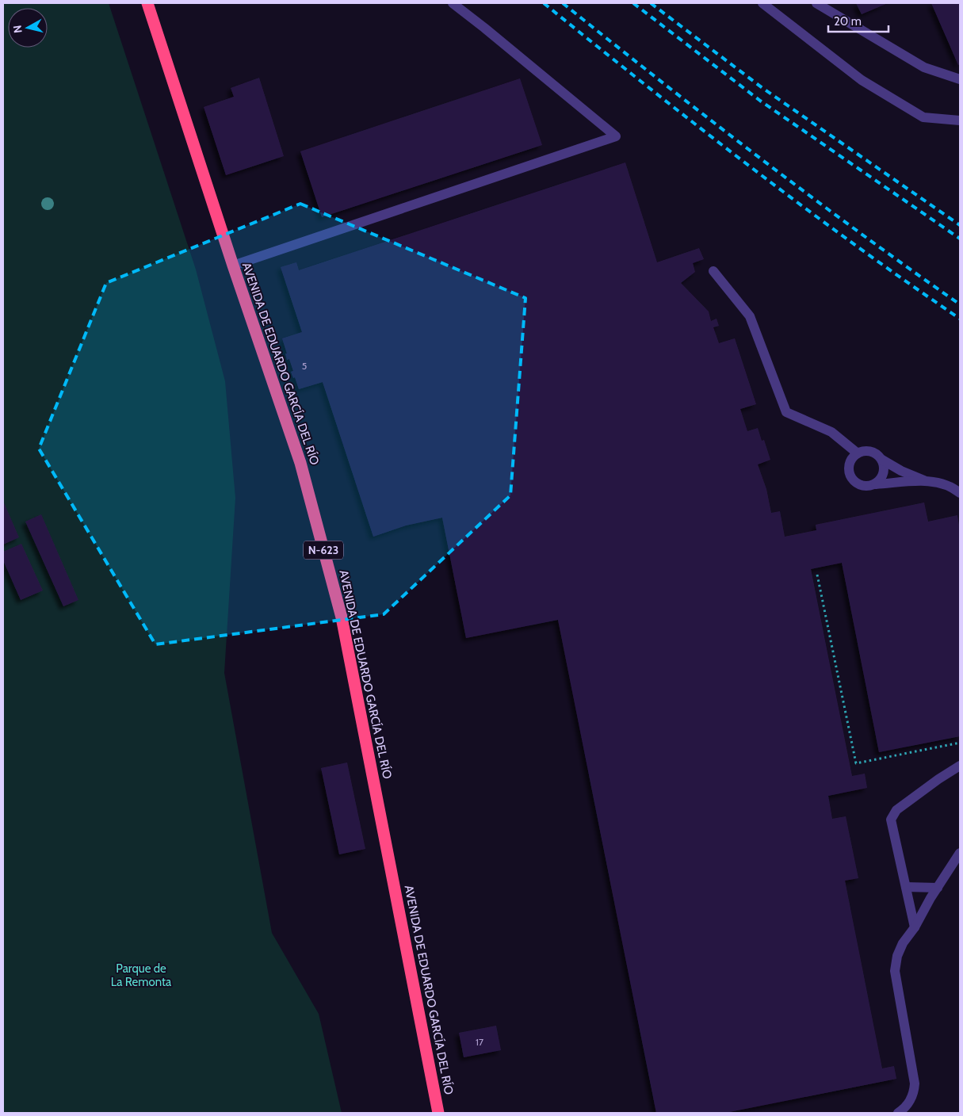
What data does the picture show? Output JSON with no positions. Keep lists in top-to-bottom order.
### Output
{
  "streets": {
    "highway": ["AVENIDA DE EDUARDO GARCÍA DEL RÍO", "N-623"]
  },
  "parks": ["Parque de La Remonta"],
  "house_numbers": ["5", "17"],
  "scale_bar": "20 m",
  "north": "left"
}
